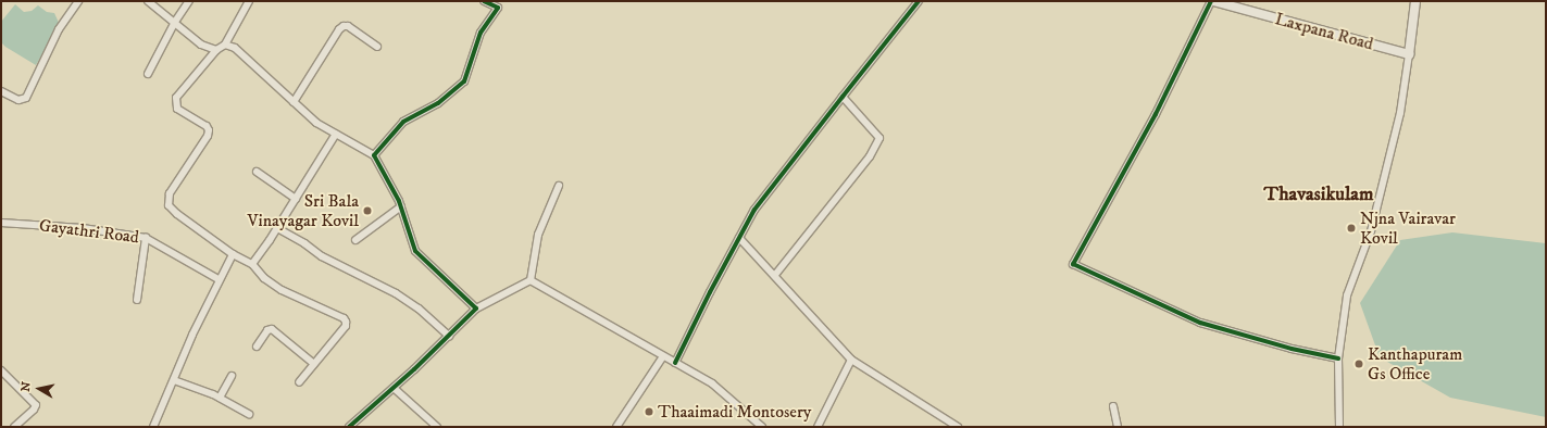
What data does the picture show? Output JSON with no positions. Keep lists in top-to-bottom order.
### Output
{
  "streets": {
    "street": ["Laxpana Road", "Gayathri Road"]
  },
  "districts": ["Thavasikulam"],
  "places": [
    "Sri Bala Vinayagar Kovil",
    "Njna Vairavar Kovil",
    "Kanthapuram Gs Office",
    "Thaaimadi Montosery"
  ],
  "north": "left"
}
